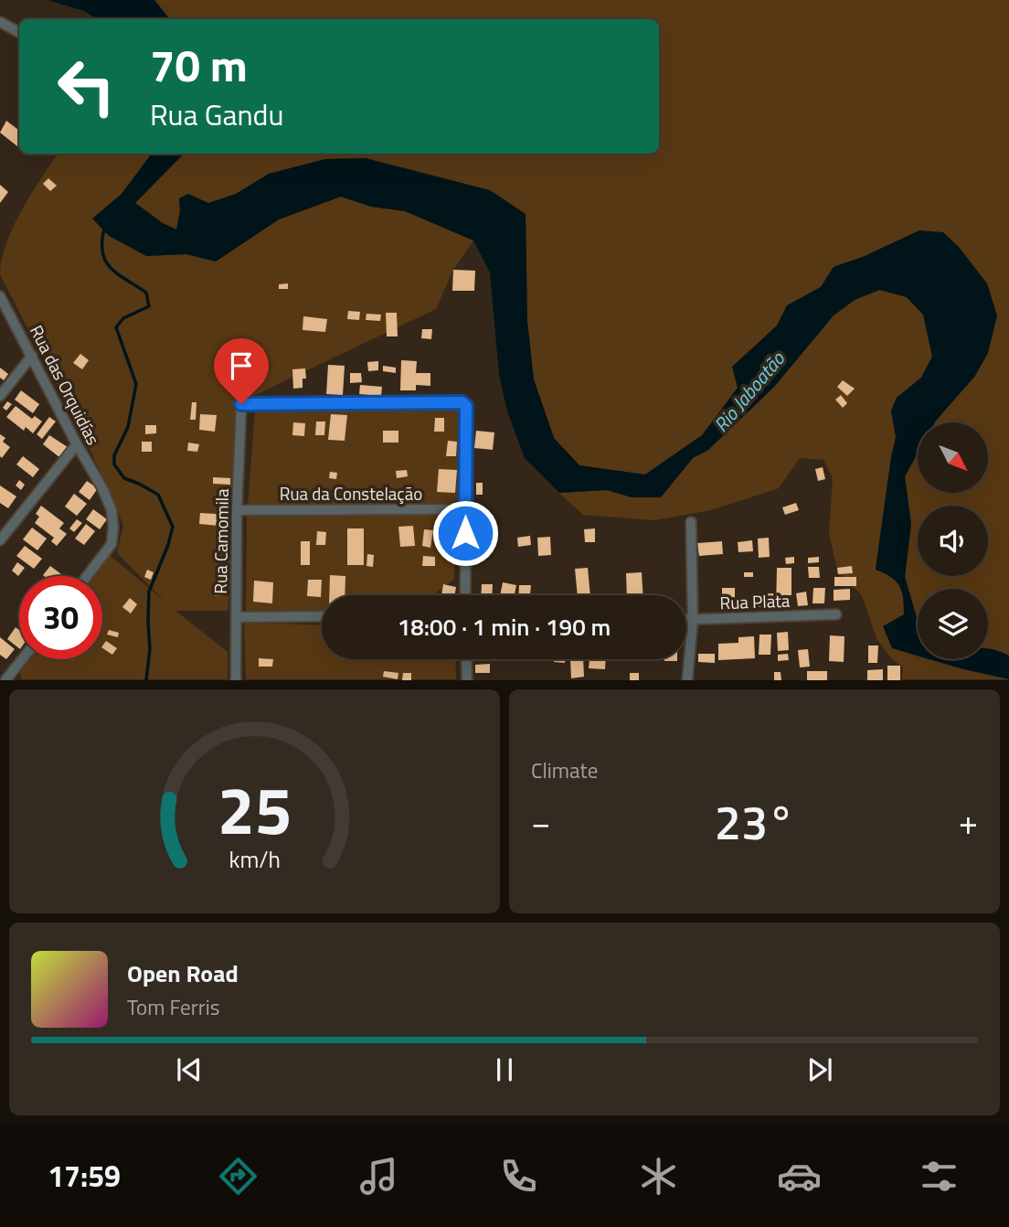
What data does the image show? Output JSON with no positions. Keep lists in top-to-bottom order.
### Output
{
  "streets": {
    "street": [
      "Rua das Orquidías",
      "Rua da Constelação",
      "Rua Camomila",
      "Rua Plata"
    ]
  },
  "crossings": [
    ["Rua da Constelação", "Rua Camomila"]
  ],
  "water": ["Rio Jaboatão"],
  "north": "bottom right",
  "page": {
    "turn": ["70 m", "Rua Gandu"],
    "limit": "30",
    "trip": "18:00 · 1 min · 190 m",
    "tile": "Climate",
    "heat": ["−", "23°", "+"],
    "song": ["Open Road", "Tom Ferris"],
    "tabs": "17:59",
    "gauge": ["25", "km/h"]
  }
}
